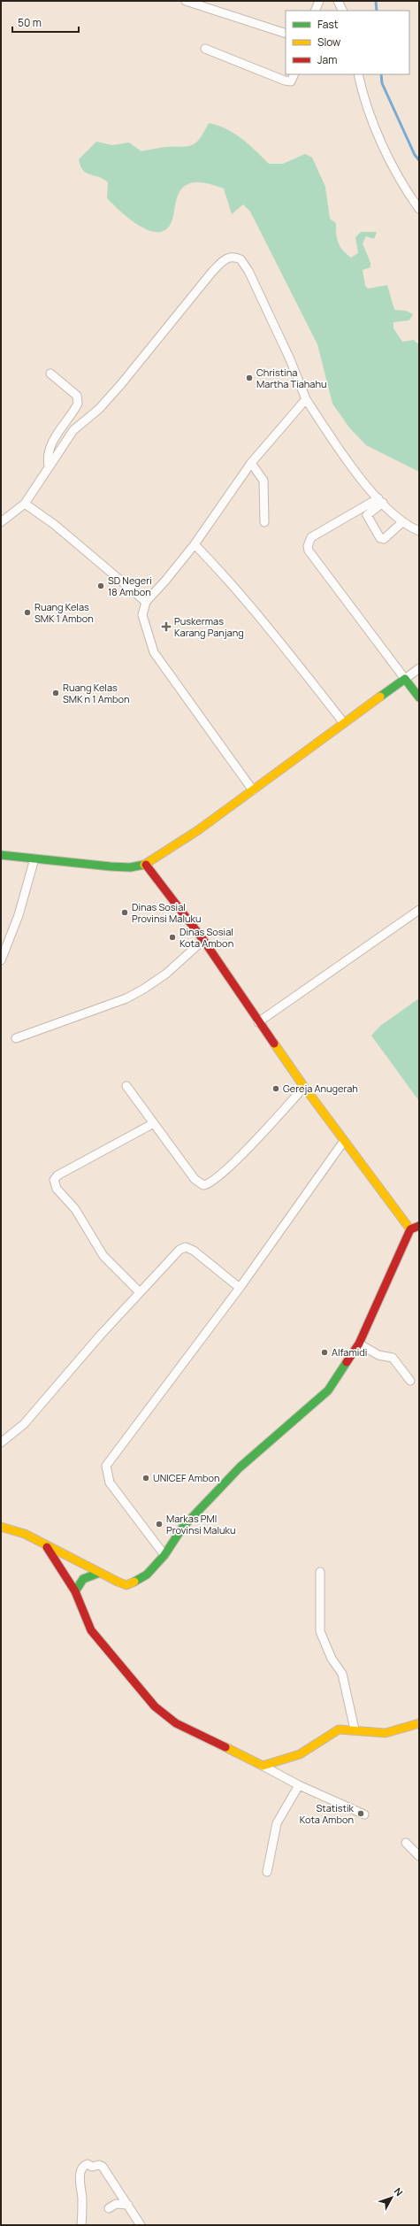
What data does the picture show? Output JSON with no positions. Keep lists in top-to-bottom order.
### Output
{
  "places": {
    "other": [
      "Christina Martha Tiahahu",
      "SD Negeri 18 Ambon",
      "Ruang Kelas SMK 1 Ambon",
      "Ruang Kelas SMK n 1 Ambon",
      "Dinas Sosial Provinsi Maluku",
      "Dinas Sosial Kota Ambon",
      "Gereja Anugerah",
      "Alfamidi",
      "UNICEF Ambon",
      "Markas PMI Provinsi Maluku",
      "Statistik Kota Ambon"
    ],
    "health": ["Puskermas Karang Panjang"]
  },
  "legend": ["Fast", "Slow", "Jam"],
  "scale_bar": "50 m",
  "north": "top right"
}
